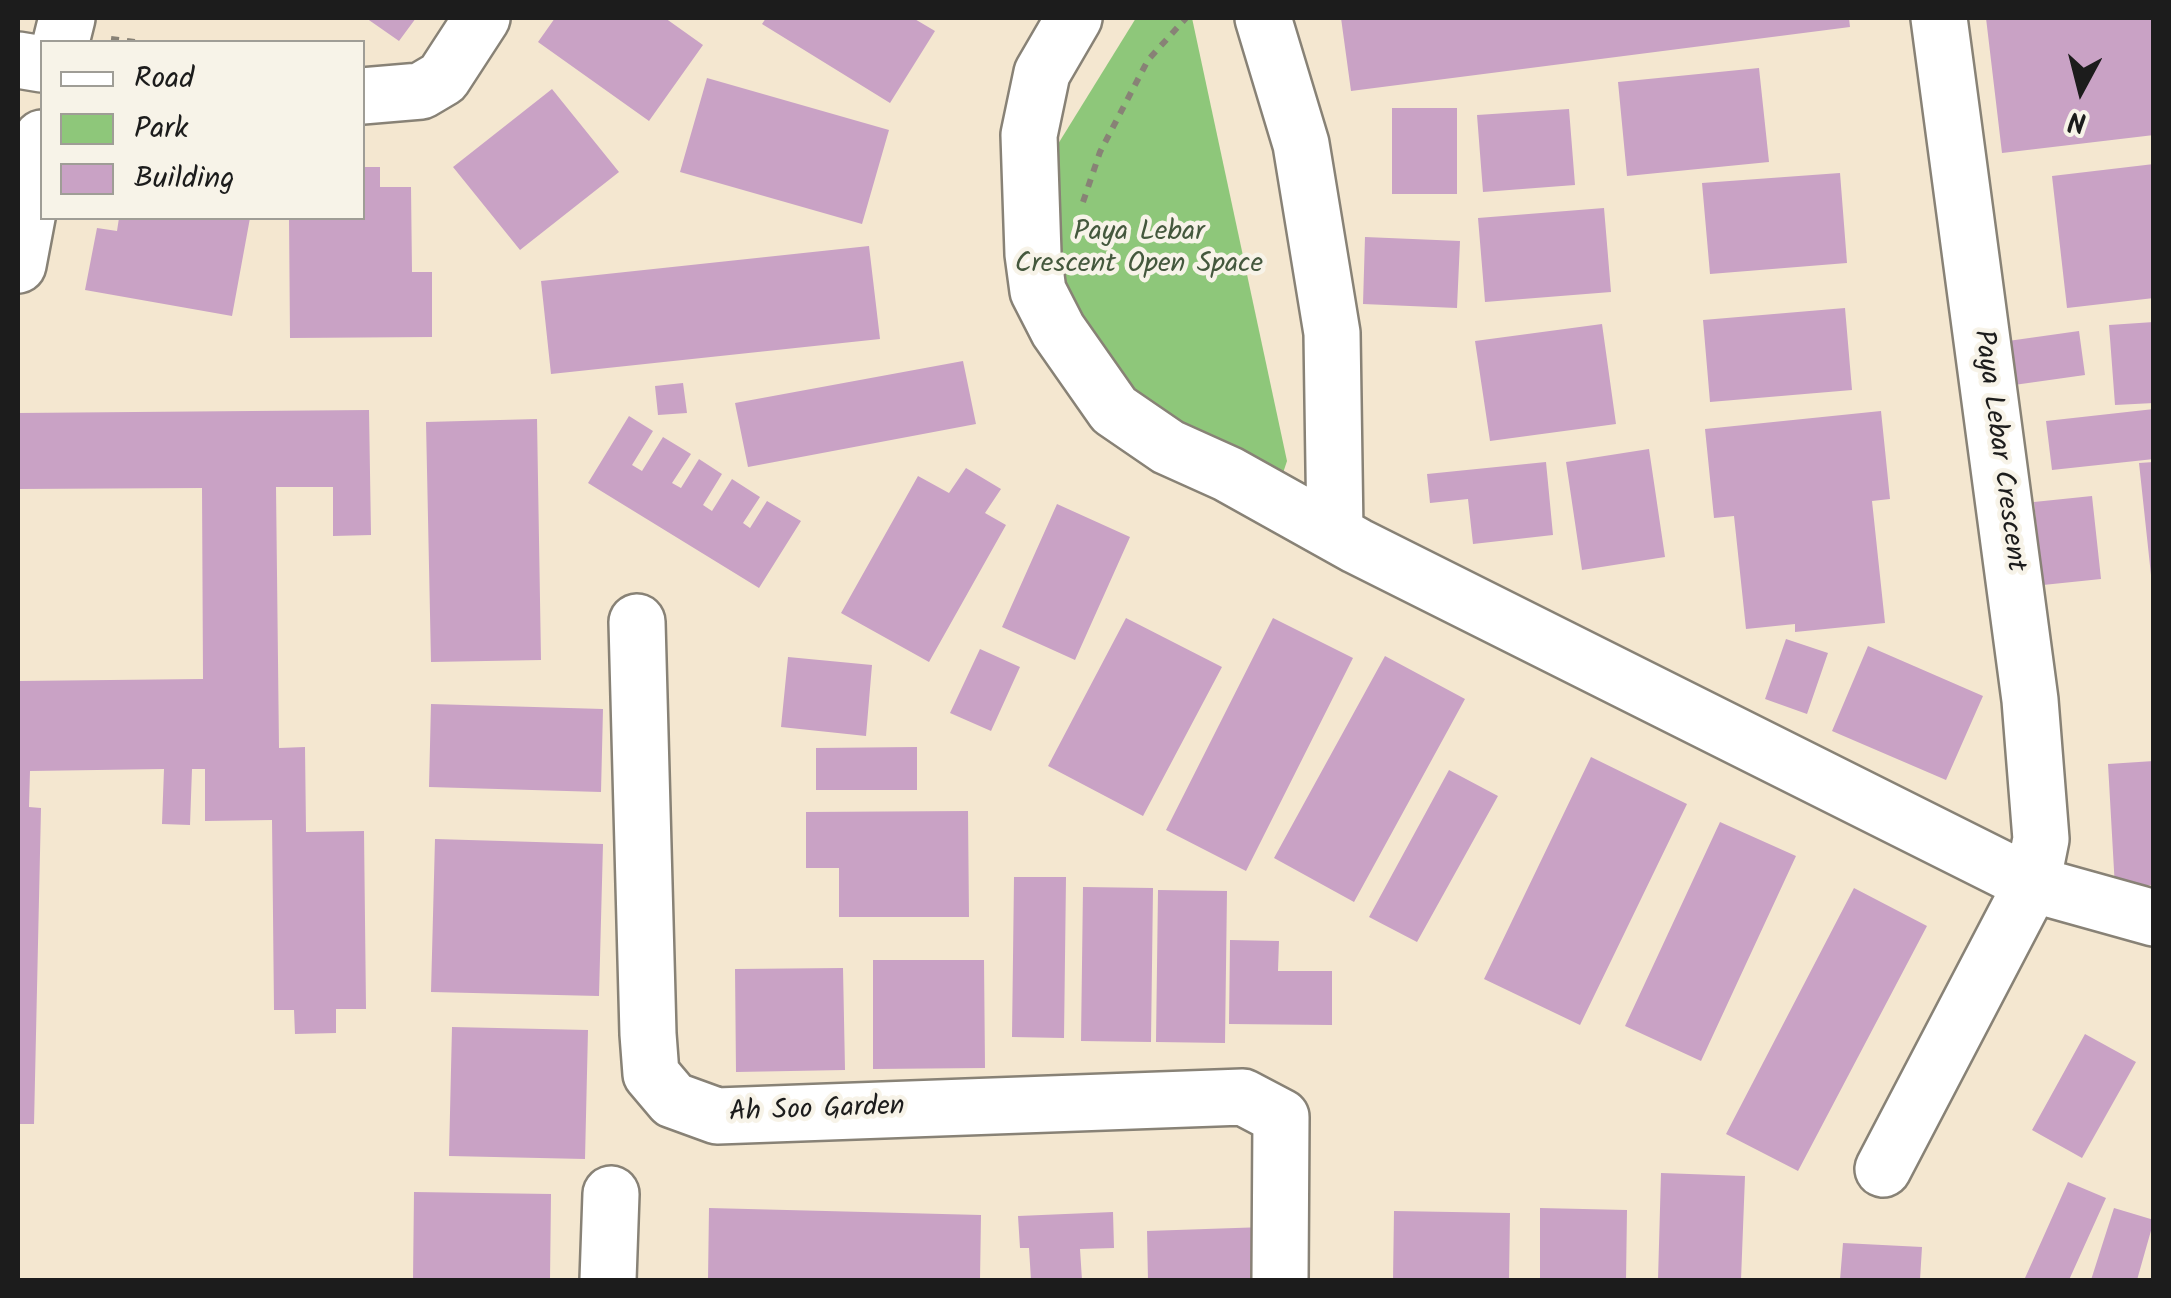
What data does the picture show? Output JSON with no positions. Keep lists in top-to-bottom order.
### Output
{
  "streets": {
    "street": ["Paya Lebar Crescent", "Ah Soo Garden"]
  },
  "parks": ["Paya Lebar Crescent Open Space"],
  "legend": ["Road", "Park", "Building"],
  "north": "bottom"
}
